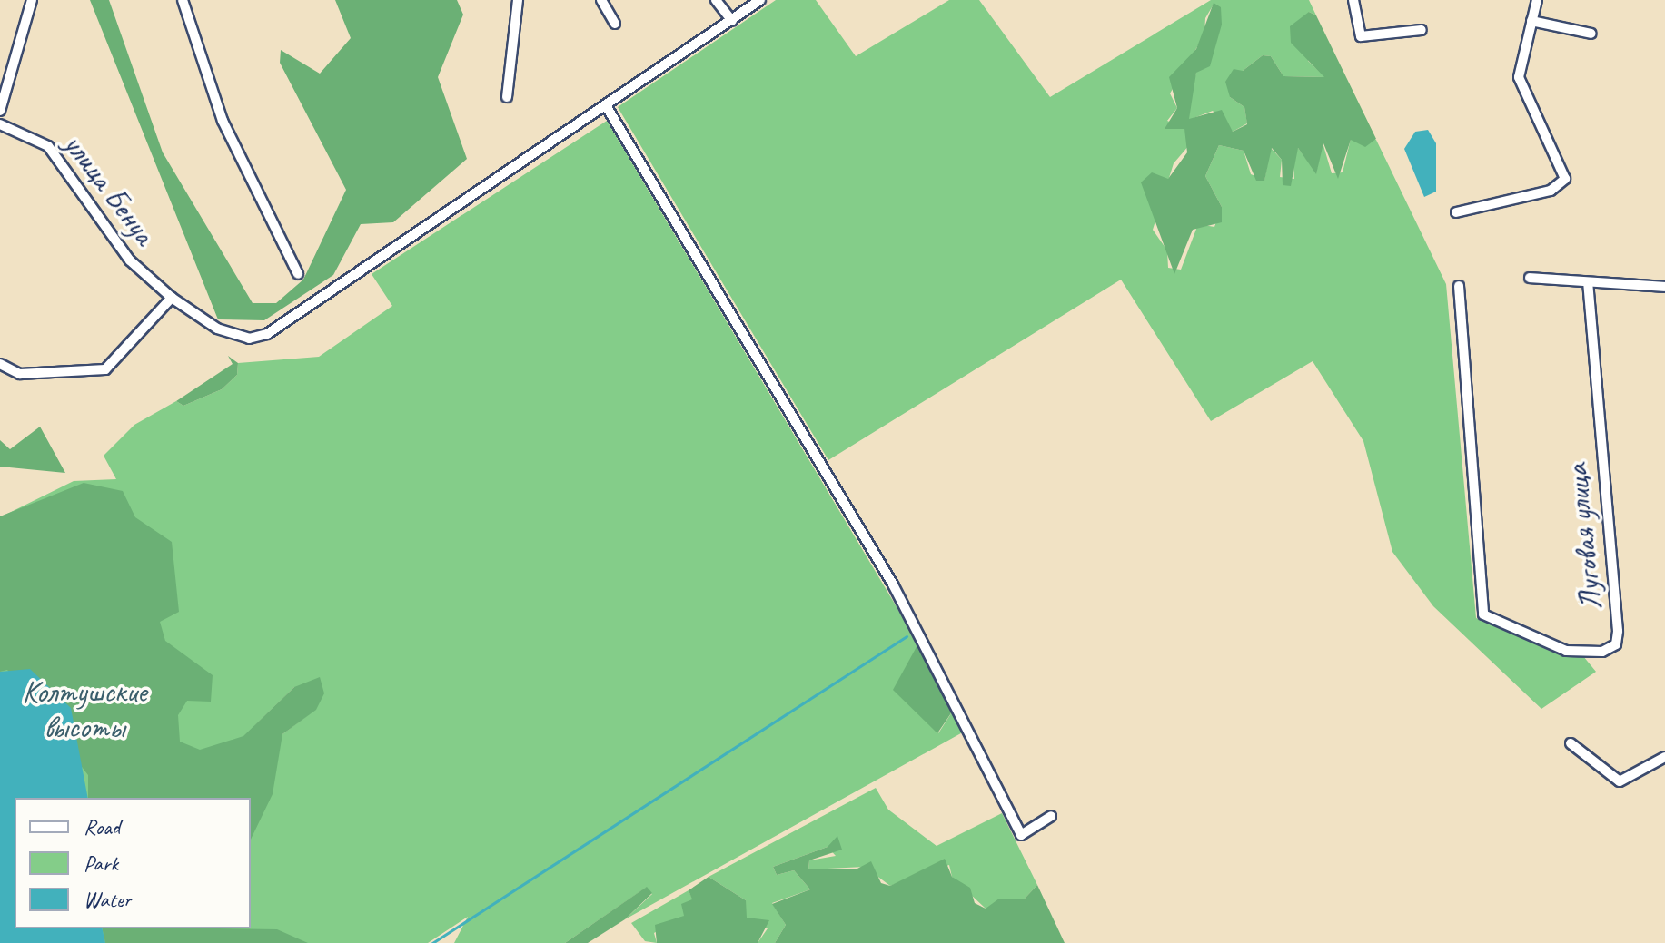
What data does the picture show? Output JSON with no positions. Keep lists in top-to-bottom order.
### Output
{
  "streets": {
    "street": ["улица Бенуа", "Луговая улица"]
  },
  "parks": ["Колтушские высоты"],
  "legend": ["Road", "Park", "Water"]
}
